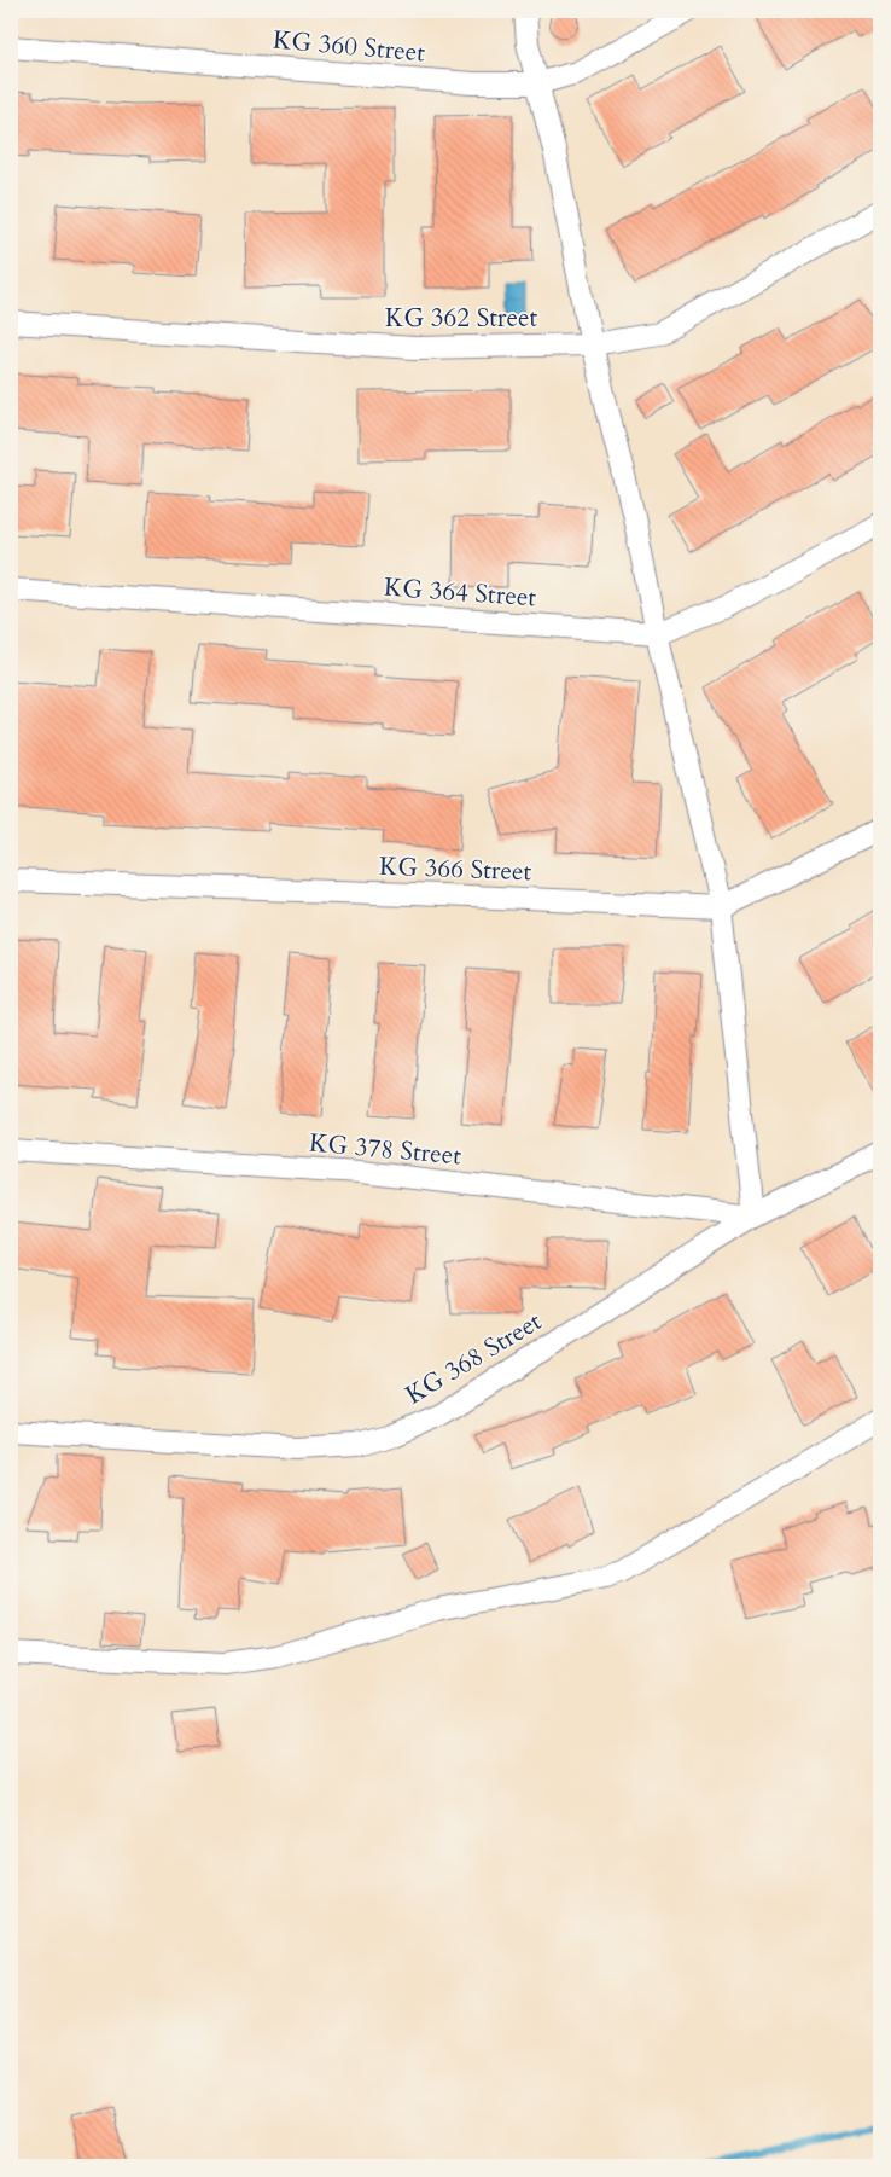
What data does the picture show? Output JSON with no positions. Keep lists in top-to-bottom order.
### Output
{
  "streets": {
    "street": [
      "KG 360 Street",
      "KG 362 Street",
      "KG 364 Street",
      "KG 366 Street",
      "KG 378 Street",
      "KG 368 Street"
    ]
  },
  "crossings": [
    ["KG 378 Street", "KG 368 Street"]
  ]
}
